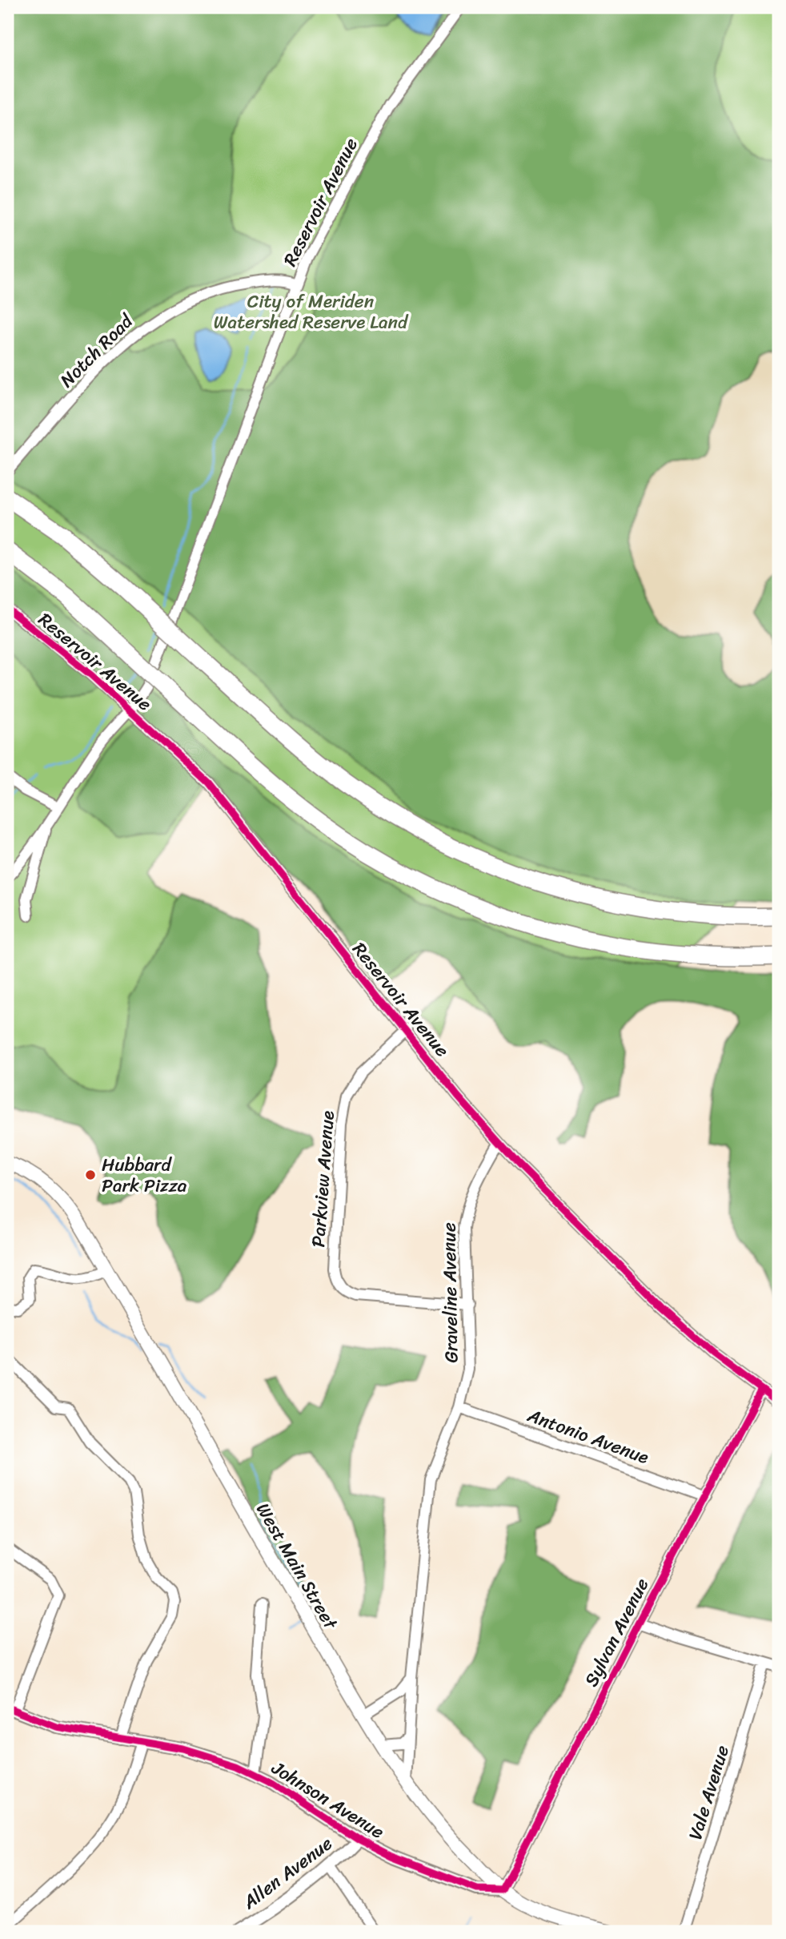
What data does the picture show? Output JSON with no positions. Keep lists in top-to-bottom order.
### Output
{
  "streets": {
    "main road": ["West Main Street"],
    "street": [
      "Reservoir Avenue",
      "Notch Road",
      "Parkview Avenue",
      "Graveline Avenue",
      "Antonio Avenue",
      "Sylvan Avenue",
      "Vale Avenue",
      "Johnson Avenue",
      "Allen Avenue"
    ]
  },
  "crossings": [
    ["Reservoir Avenue", "Notch Road"],
    ["Reservoir Avenue", "Parkview Avenue"],
    ["Reservoir Avenue", "Graveline Avenue"],
    ["Reservoir Avenue", "Sylvan Avenue"],
    ["Parkview Avenue", "Graveline Avenue"],
    ["Graveline Avenue", "Antonio Avenue"],
    ["Graveline Avenue", "West Main Street"],
    ["Antonio Avenue", "Sylvan Avenue"],
    ["West Main Street", "Sylvan Avenue"],
    ["West Main Street", "Johnson Avenue"],
    ["Sylvan Avenue", "Johnson Avenue"],
    ["Johnson Avenue", "Allen Avenue"]
  ],
  "parks": ["City of Meriden Watershed Reserve Land"],
  "places": ["Hubbard Park Pizza"]
}
